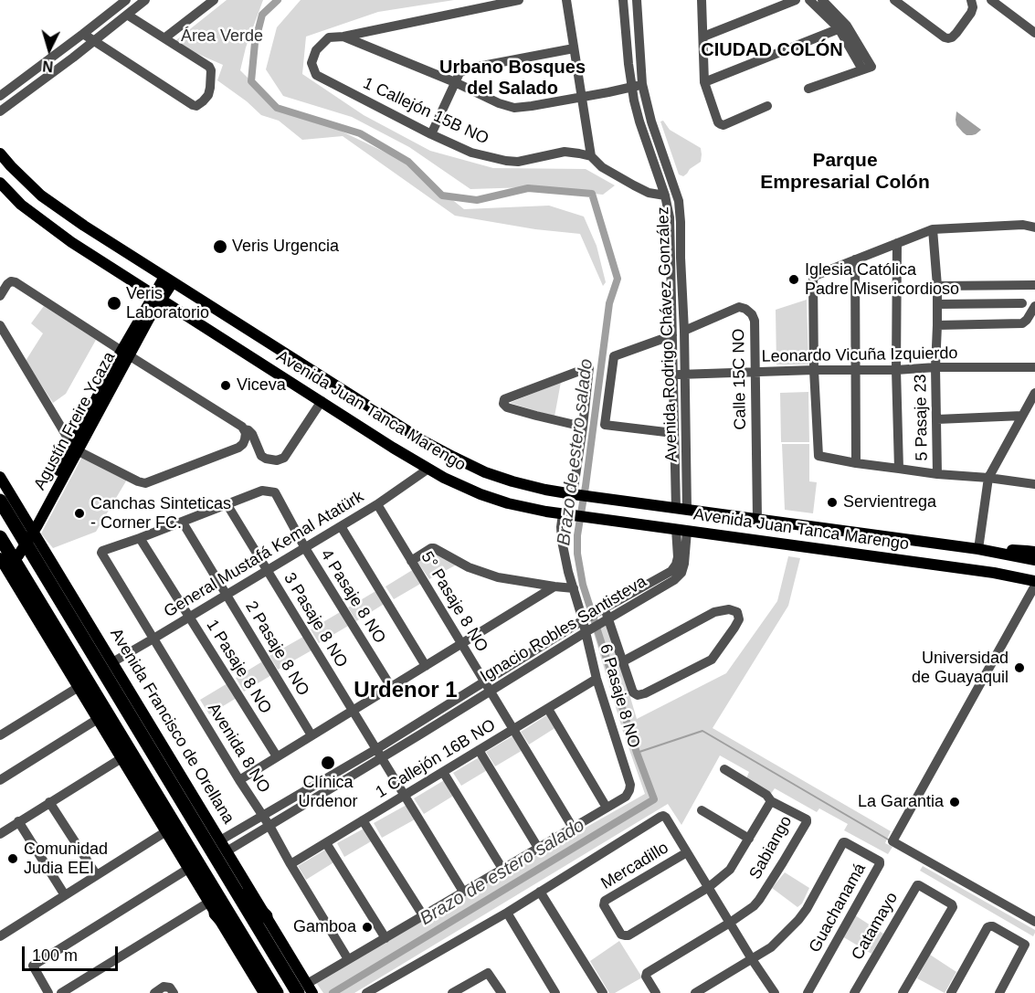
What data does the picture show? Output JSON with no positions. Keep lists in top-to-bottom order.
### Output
{
  "streets": {
    "highway": ["Avenida Francisco de Orellana"],
    "main road": ["Avenida Juan Tanca Marengo", "Agustín Freire Ycaza"],
    "street": [
      "1 Callejón 15B NO",
      "Avenida Rodrigo Chávez González",
      "Leonardo Vicuña Izquierdo",
      "Calle 15C NO",
      "5 Pasaje 23",
      "General Mustafá Kemal Atatürk",
      "4 Pasaje 8 NO",
      "5° Pasaje 8 NO",
      "3 Pasaje 8 NO",
      "Ignacio Robles Santisteva",
      "2 Pasaje 8 NO",
      "1 Pasaje 8 NO",
      "6 Pasaje 8 NO",
      "Avenida 8 NO",
      "1 Callejón 16B NO",
      "Sabiango",
      "Mercadillo",
      "Guachanamá",
      "Catamayo"
    ]
  },
  "crossings": [
    ["Avenida Rodrigo Chávez González", "Leonardo Vicuña Izquierdo"],
    ["Avenida Rodrigo Chávez González", "Calle 15C NO"],
    ["Avenida Rodrigo Chávez González", "Avenida Juan Tanca Marengo"],
    ["Leonardo Vicuña Izquierdo", "Calle 15C NO"],
    ["Leonardo Vicuña Izquierdo", "5 Pasaje 23"],
    ["Calle 15C NO", "Avenida Juan Tanca Marengo"],
    ["Avenida Juan Tanca Marengo", "Agustín Freire Ycaza"],
    ["Avenida Juan Tanca Marengo", "General Mustafá Kemal Atatürk"],
    ["Avenida Juan Tanca Marengo", "Ignacio Robles Santisteva"],
    ["Avenida Juan Tanca Marengo", "6 Pasaje 8 NO"],
    ["Agustín Freire Ycaza", "Avenida Francisco de Orellana"],
    ["General Mustafá Kemal Atatürk", "4 Pasaje 8 NO"],
    ["General Mustafá Kemal Atatürk", "5° Pasaje 8 NO"],
    ["General Mustafá Kemal Atatürk", "3 Pasaje 8 NO"],
    ["General Mustafá Kemal Atatürk", "2 Pasaje 8 NO"],
    ["General Mustafá Kemal Atatürk", "1 Pasaje 8 NO"],
    ["General Mustafá Kemal Atatürk", "Avenida Francisco de Orellana"],
    ["General Mustafá Kemal Atatürk", "Avenida 8 NO"],
    ["4 Pasaje 8 NO", "3 Pasaje 8 NO"],
    ["5° Pasaje 8 NO", "Ignacio Robles Santisteva"],
    ["5° Pasaje 8 NO", "1 Callejón 16B NO"],
    ["3 Pasaje 8 NO", "Ignacio Robles Santisteva"],
    ["3 Pasaje 8 NO", "1 Callejón 16B NO"],
    ["Ignacio Robles Santisteva", "6 Pasaje 8 NO"],
    ["Ignacio Robles Santisteva", "Avenida Francisco de Orellana"],
    ["Ignacio Robles Santisteva", "Avenida 8 NO"],
    ["1 Pasaje 8 NO", "Avenida 8 NO"],
    ["6 Pasaje 8 NO", "1 Callejón 16B NO"],
    ["Avenida 8 NO", "1 Callejón 16B NO"],
    ["Sabiango", "Mercadillo"]
  ],
  "districts": [
    "CIUDAD COLÓN",
    "Urbano Bosques del Salado",
    "Parque Empresarial Colón",
    "Urdenor 1"
  ],
  "water": ["Brazo de estero salado"],
  "parks": ["Área Verde"],
  "places": [
    "Veris Urgencia",
    "Iglesia Católica Padre Misericordioso",
    "Veris Laboratorio",
    "Viceva",
    "Servientrega",
    "Canchas Sinteticas - Corner FC.",
    "Universidad de Guayaquil",
    "Clínica Urdenor",
    "La Garantia",
    "Comunidad Judia EEI",
    "Gamboa"
  ],
  "scale_bar": "100 m",
  "north": "bottom"
}
